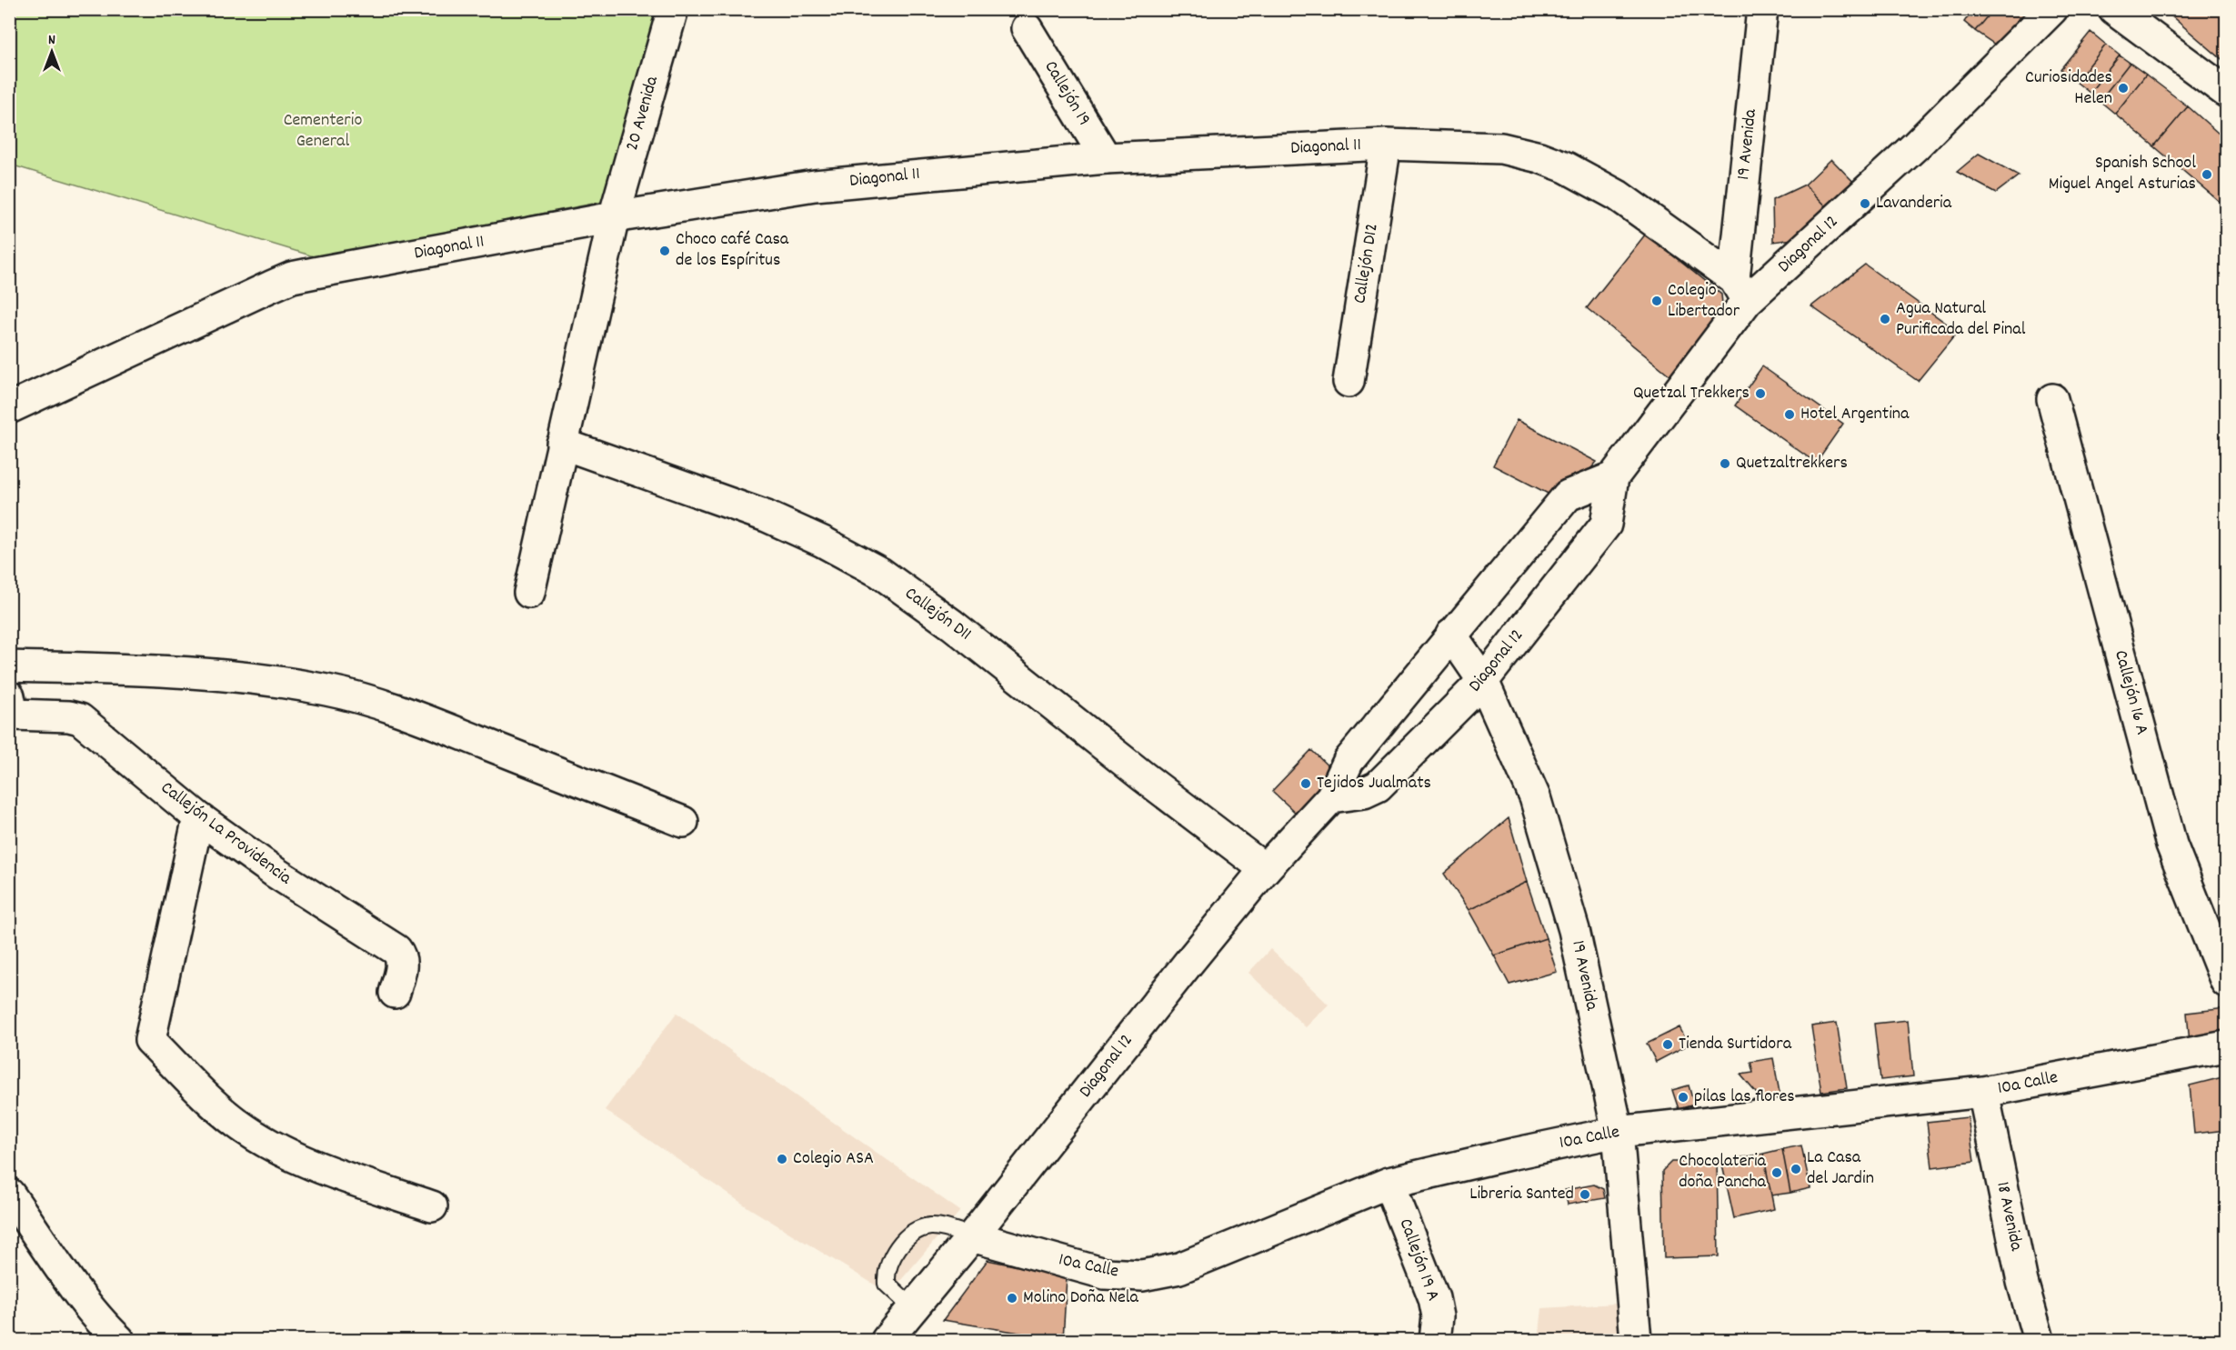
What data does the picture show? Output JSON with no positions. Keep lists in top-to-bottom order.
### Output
{
  "streets": {
    "street": [
      "Callejón 19",
      "20 Avenida",
      "19 Avenida",
      "Diagonal 11",
      "Diagonal 12",
      "Callejón D12",
      "Callejón D11",
      "Callejón 16 A",
      "Callejón La Providencia",
      "10a Calle",
      "18 Avenida",
      "Callejón 19 A"
    ]
  },
  "crossings": [
    ["Callejón 19", "Diagonal 11"],
    ["20 Avenida", "Diagonal 11"],
    ["20 Avenida", "Callejón D11"],
    ["19 Avenida", "Diagonal 11"],
    ["19 Avenida", "Diagonal 12"],
    ["19 Avenida", "10a Calle"],
    ["Diagonal 11", "Diagonal 12"],
    ["Diagonal 11", "Callejón D12"],
    ["Diagonal 12", "Callejón D11"],
    ["Diagonal 12", "10a Calle"],
    ["10a Calle", "18 Avenida"],
    ["10a Calle", "Callejón 19 A"]
  ],
  "parks": ["Cementerio General"],
  "places": [
    "Curiosidades Helen",
    "Spanish School Miguel Angel Asturias",
    "Lavanderia",
    "Choco café Casa de los Espíritus",
    "Colegio Libertador",
    "Agua Natural Purificada del Pinal",
    "Quetzal Trekkers",
    "Hotel Argentina",
    "Quetzaltrekkers",
    "Tejidos Jualmats",
    "Tienda Surtidora",
    "pilas las flores",
    "Colegio ASA",
    "La Casa del Jardin",
    "Chocolateria doña Pancha",
    "Libreria Santed",
    "Molino Doña Nela"
  ],
  "north": "top"
}
